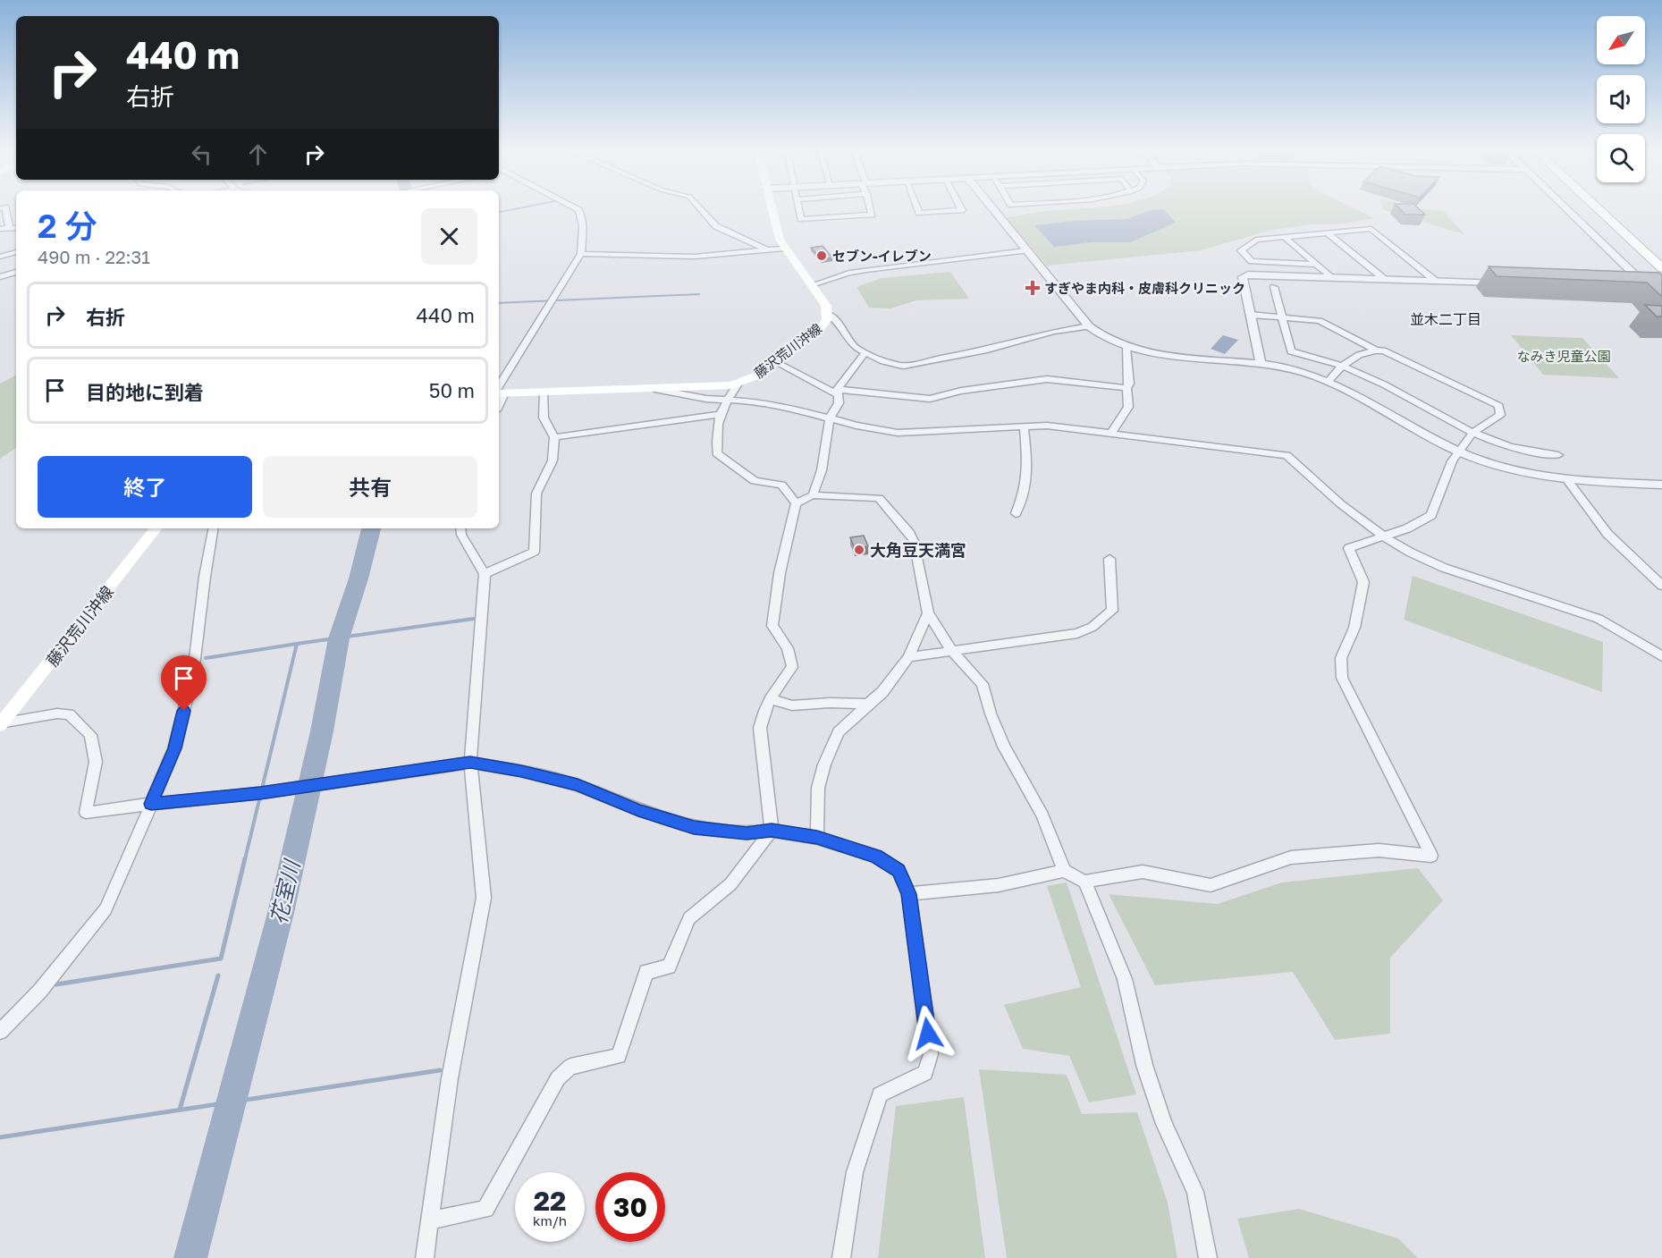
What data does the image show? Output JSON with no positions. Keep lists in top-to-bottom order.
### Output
{
  "streets": {
    "main road": ["藤沢荒川沖線"]
  },
  "districts": ["並木二丁目"],
  "water": ["花室川"],
  "parks": ["なみき児童公園"],
  "places": {
    "other": ["セブン-イレブン", "大角豆天満宮"],
    "health": ["すぎやま内科・皮膚科クリニック"]
  },
  "north": "bottom left",
  "page": {
    "turn": ["440 m", "右折"],
    "heading": ["2 分", "490 m · 22:31"],
    "list": [
      {
        "name": "右折",
        "value": "440 m"
      },
      {
        "name": "目的地に到着",
        "value": "50 m"
      }
    ],
    "buttons": ["終了", "共有"],
    "speed": "22 km/h",
    "limit": "30"
  }
}
